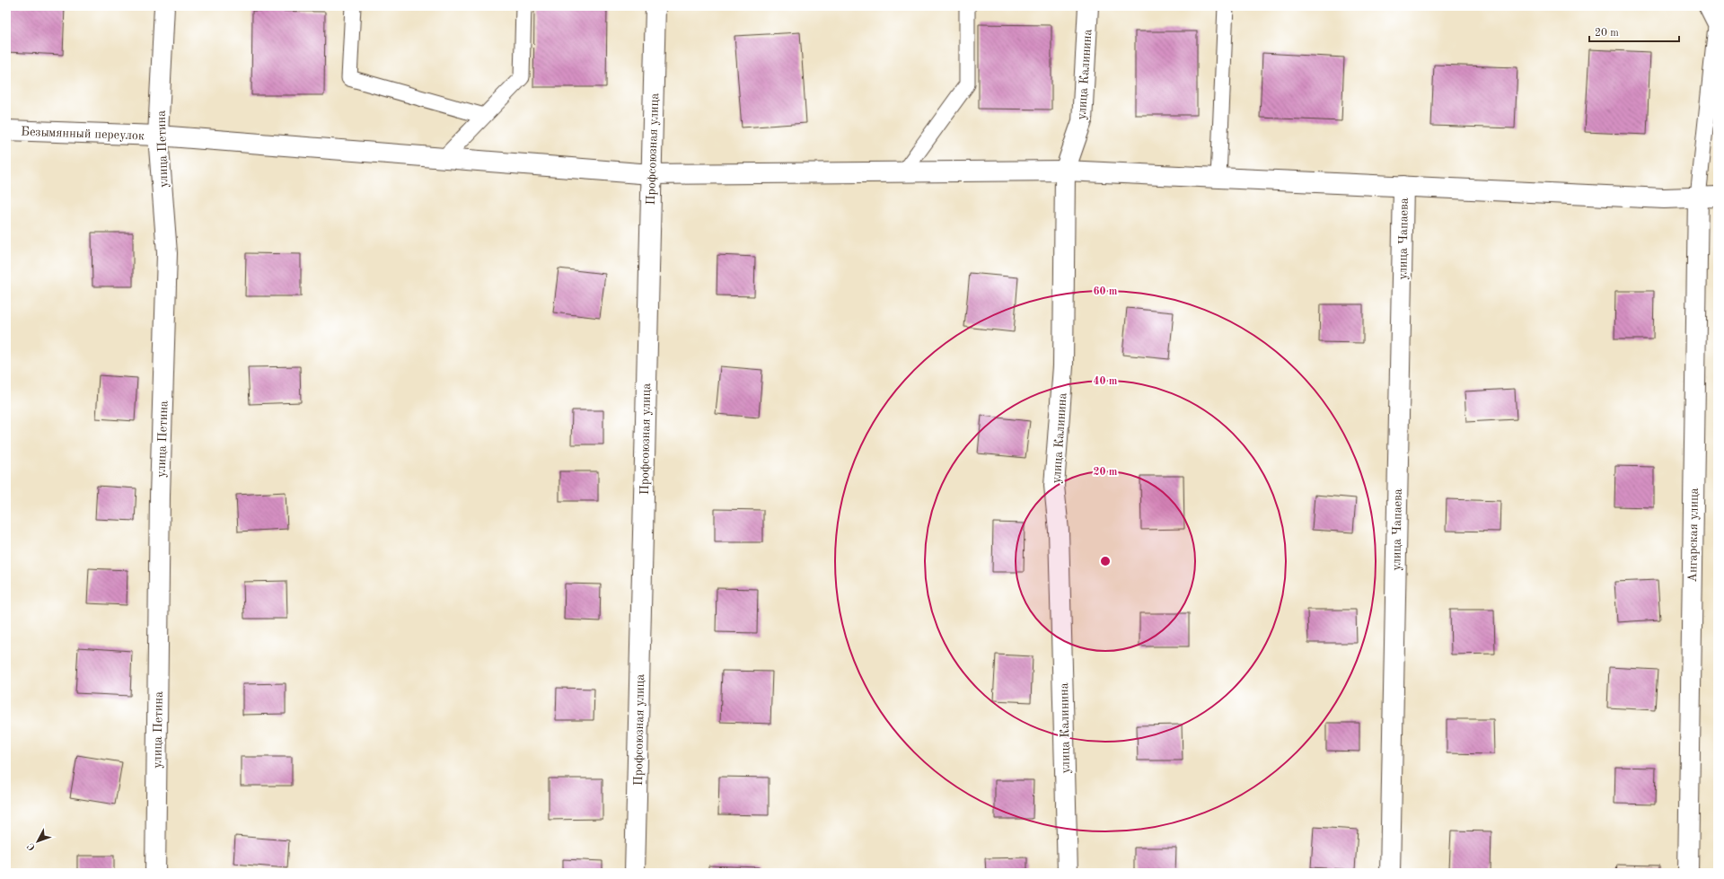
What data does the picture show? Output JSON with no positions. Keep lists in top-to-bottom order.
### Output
{
  "streets": {
    "street": [
      "улица Калинина",
      "Безымянный переулок",
      "улица Петина",
      "Профсоюзная улица",
      "улица Чапаева",
      "Ангарская улица"
    ]
  },
  "crossings": [
    ["улица Калинина", "Безымянный переулок"],
    ["Безымянный переулок", "улица Петина"],
    ["Безымянный переулок", "Профсоюзная улица"],
    ["Безымянный переулок", "улица Чапаева"],
    ["Безымянный переулок", "Ангарская улица"]
  ],
  "scale_bar": "20 m",
  "north": "bottom left",
  "rings": ["60 m", "40 m", "20 m"]
}
